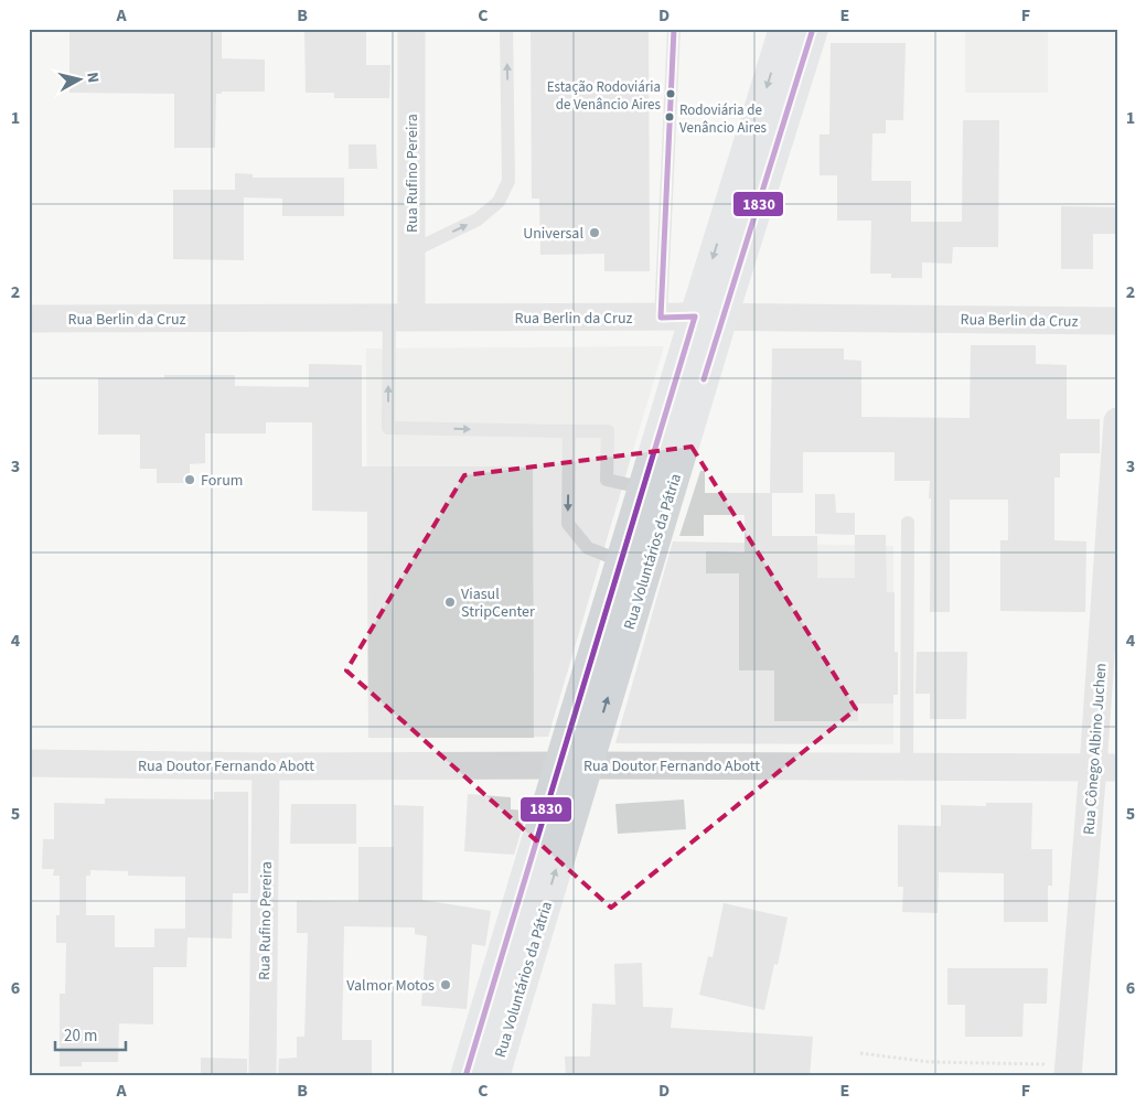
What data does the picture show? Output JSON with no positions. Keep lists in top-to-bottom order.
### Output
{
  "streets": {
    "main road": ["Rua Voluntários da Pátria"],
    "street": [
      "Rua Rufino Pereira",
      "Rua Berlin da Cruz",
      "Rua Cônego Albino Juchen",
      "Rua Doutor Fernando Abott"
    ]
  },
  "crossings": [
    ["Rua Rufino Pereira", "Rua Berlin da Cruz"],
    ["Rua Rufino Pereira", "Rua Doutor Fernando Abott"],
    ["Rua Berlin da Cruz", "Rua Voluntários da Pátria"],
    ["Rua Voluntários da Pátria", "Rua Doutor Fernando Abott"],
    ["Rua Cônego Albino Juchen", "Rua Doutor Fernando Abott"]
  ],
  "places": [
    "Estação Rodoviária de Venâncio Aires",
    "Rodoviária de Venâncio Aires",
    "Universal",
    "Forum",
    "Viasul StripCenter",
    "Valmor Motos"
  ],
  "lines": ["transit line 1830"],
  "scale_bar": "20 m",
  "north": "right",
  "grid": {
    "columns": [
      "A",
      "B",
      "C",
      "D",
      "E",
      "F"
    ],
    "rows": [
      "1",
      "2",
      "3",
      "4",
      "5",
      "6"
    ]
  }
}
